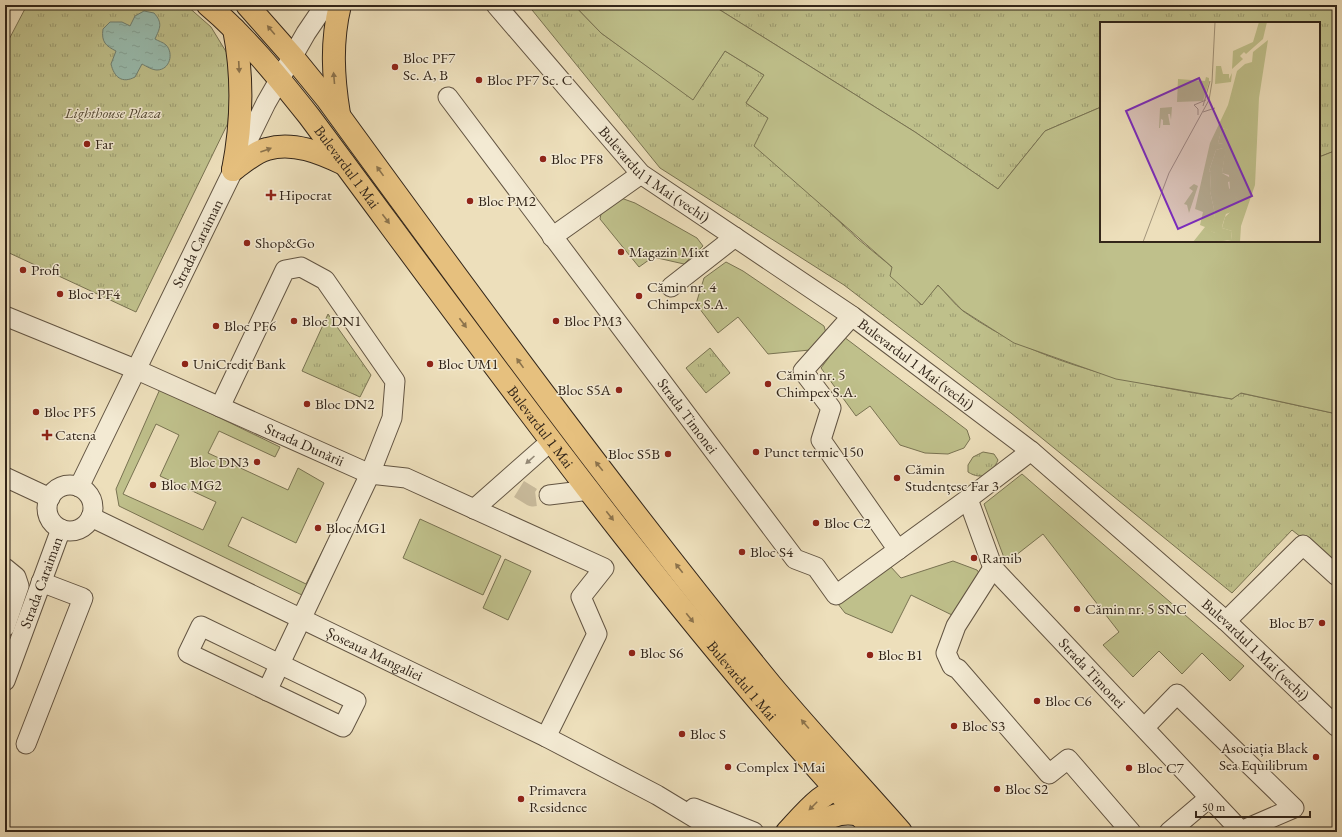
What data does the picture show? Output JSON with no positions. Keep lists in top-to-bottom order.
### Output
{
  "streets": {
    "main road": ["Bulevardul 1 Mai"],
    "street": [
      "Bulevardul 1 Mai (vechi)",
      "Strada Caraiman",
      "Strada Timonei",
      "Strada Dunării",
      "Șoseaua Mangaliei"
    ]
  },
  "crossings": [
    ["Bulevardul 1 Mai", "Strada Caraiman"],
    ["Bulevardul 1 Mai (vechi)", "Strada Timonei"],
    ["Strada Caraiman", "Strada Dunării"],
    ["Strada Caraiman", "Șoseaua Mangaliei"],
    ["Strada Dunării", "Șoseaua Mangaliei"]
  ],
  "parks": ["Lighthouse Plaza"],
  "places": {
    "other": [
      "Bloc PF7 Sc. A, B",
      "Bloc PF7 Sc. C",
      "Far",
      "Bloc PF8",
      "Bloc PM2",
      "Shop&Go",
      "Magazin Mixt",
      "Profi",
      "Bloc PF4",
      "Cămin nr. 4 Chimpex S.A.",
      "Bloc DN1",
      "Bloc PM3",
      "Bloc PF6",
      "UniCredit Bank",
      "Bloc UM1",
      "Cămin nr. 5 Chimpex S.A.",
      "Bloc S5A",
      "Bloc DN2",
      "Bloc PF5",
      "Punct termic 150",
      "Bloc S5B",
      "Bloc DN3",
      "Cămin Studențesc Far 3",
      "Bloc MG2",
      "Bloc C2",
      "Bloc MG1",
      "Bloc S4",
      "Ramib",
      "Cămin nr. 5 SNC",
      "Bloc B7",
      "Bloc S6",
      "Bloc B1",
      "Bloc C6",
      "Bloc S3",
      "Bloc S",
      "Asociația Black Sea Equilibrum",
      "Complex 1 Mai",
      "Bloc C7",
      "Bloc S2",
      "Primavera Residence"
    ],
    "health": ["Hipocrat", "Catena"]
  },
  "scale_bar": "50 m"
}
